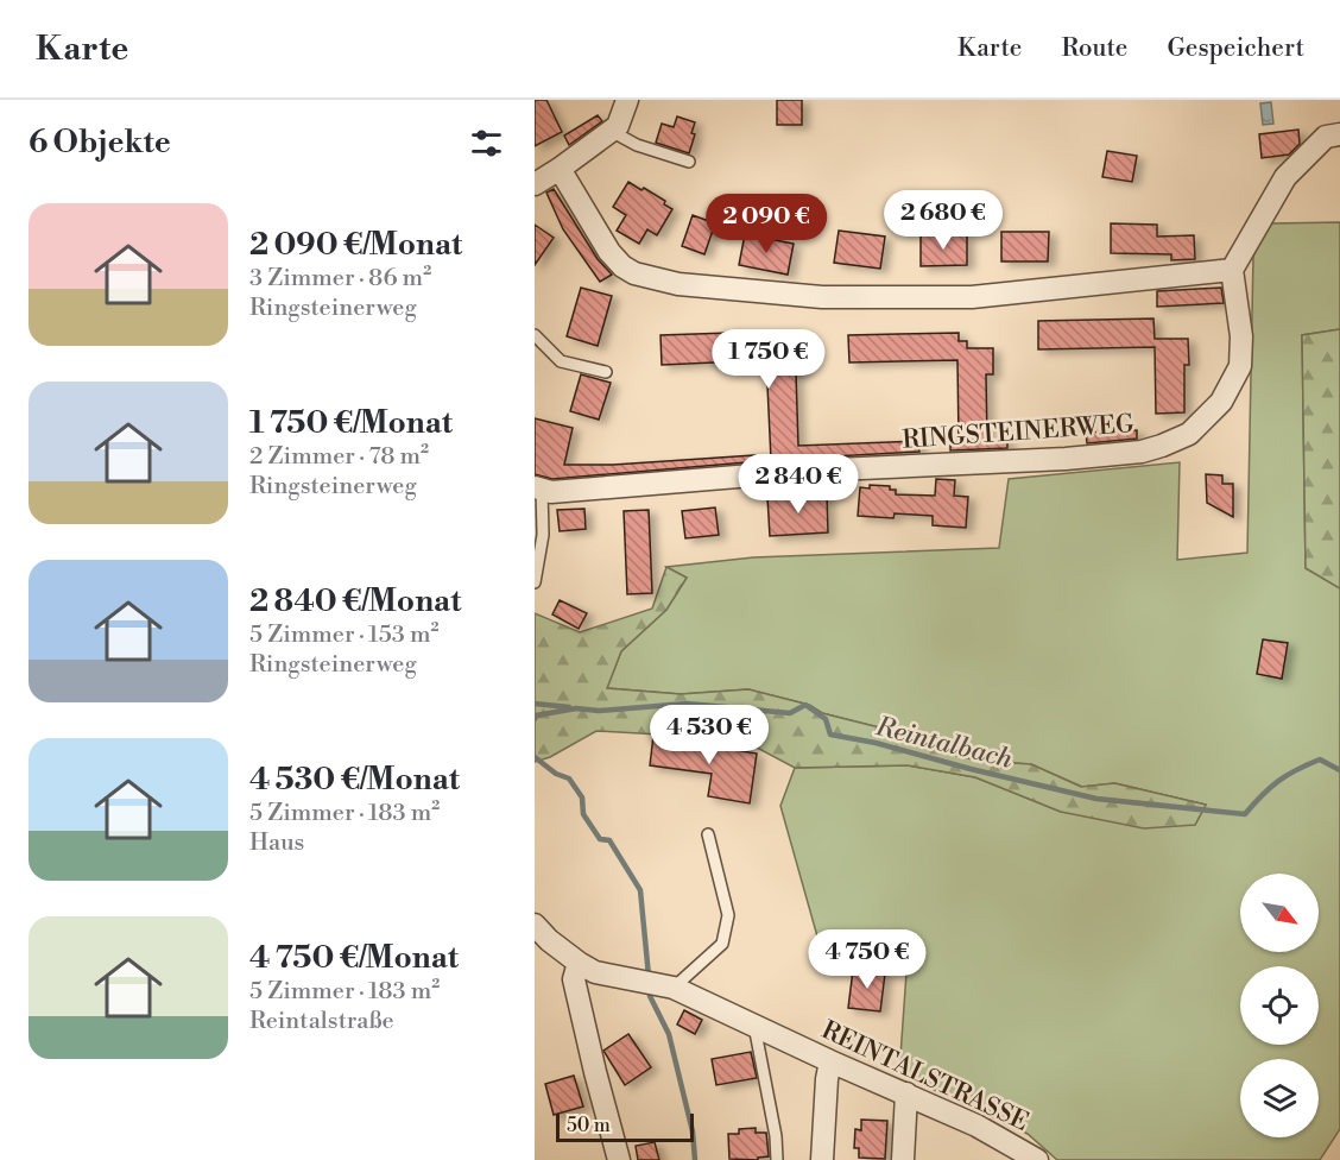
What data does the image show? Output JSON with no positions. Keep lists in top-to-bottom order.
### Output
{
  "streets": {
    "street": ["RINGSTEINERWEG", "REINTALSTRASSE"]
  },
  "water": ["Reintalbach"],
  "scale_bar": "50 m",
  "north": "bottom right",
  "page": {
    "header": "Karte",
    "nav": ["Karte", "Route", "Gespeichert"],
    "heading": "6 Objekte",
    "list": [
      {
        "name": "2 090 €/Monat",
        "note": "3 Zimmer · 86 m² · Ringsteinerweg"
      },
      {
        "name": "1 750 €/Monat",
        "note": "2 Zimmer · 78 m² · Ringsteinerweg"
      },
      {
        "name": "2 840 €/Monat",
        "note": "5 Zimmer · 153 m² · Ringsteinerweg"
      },
      {
        "name": "4 530 €/Monat",
        "note": "5 Zimmer · 183 m² · Haus"
      },
      {
        "name": "4 750 €/Monat",
        "note": "5 Zimmer · 183 m² · Reintalstraße"
      }
    ],
    "price": [
      "2 680 €",
      "2 090 €",
      "1 750 €",
      "2 840 €",
      "4 530 €",
      "4 750 €"
    ],
    "scale": "50 m"
  }
}
